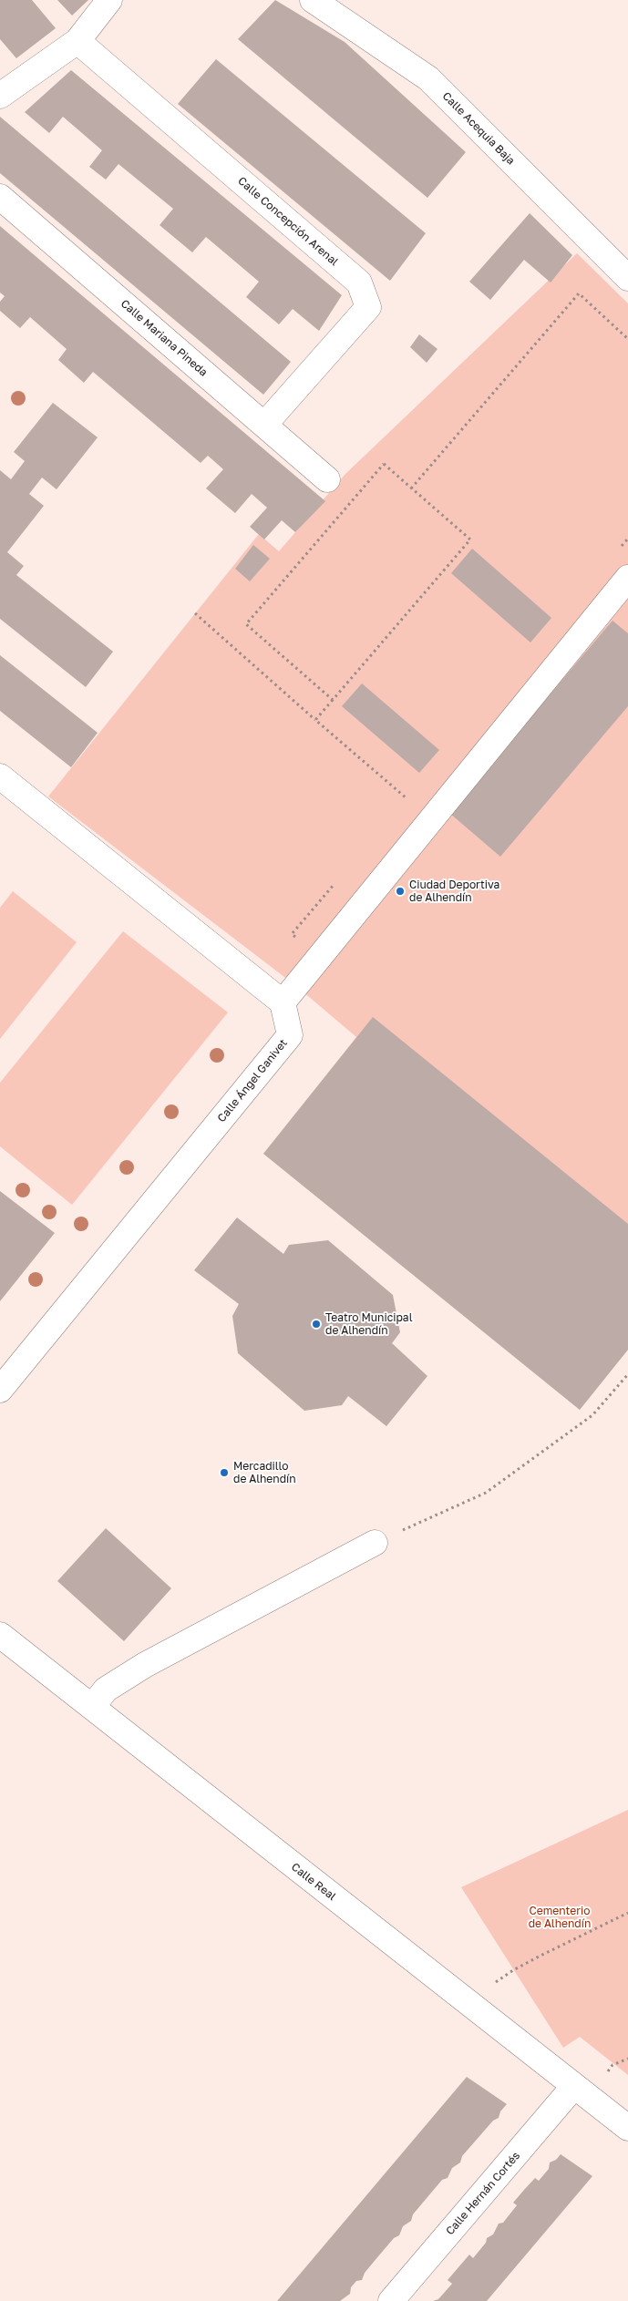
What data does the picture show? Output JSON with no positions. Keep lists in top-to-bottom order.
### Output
{
  "streets": {
    "street": [
      "Calle Acequia Baja",
      "Calle Concepción Arenal",
      "Calle Mariana Pineda",
      "Calle Ángel Ganivet",
      "Calle Real",
      "Calle Hernán Cortés"
    ]
  },
  "crossings": [
    ["Calle Concepción Arenal", "Calle Mariana Pineda"],
    ["Calle Real", "Calle Hernán Cortés"]
  ],
  "parks": ["Cementerio de Alhendín"],
  "places": ["Ciudad Deportiva de Alhendín", "Teatro Municipal de Alhendín", "Mercadillo de Alhendín"]
}
